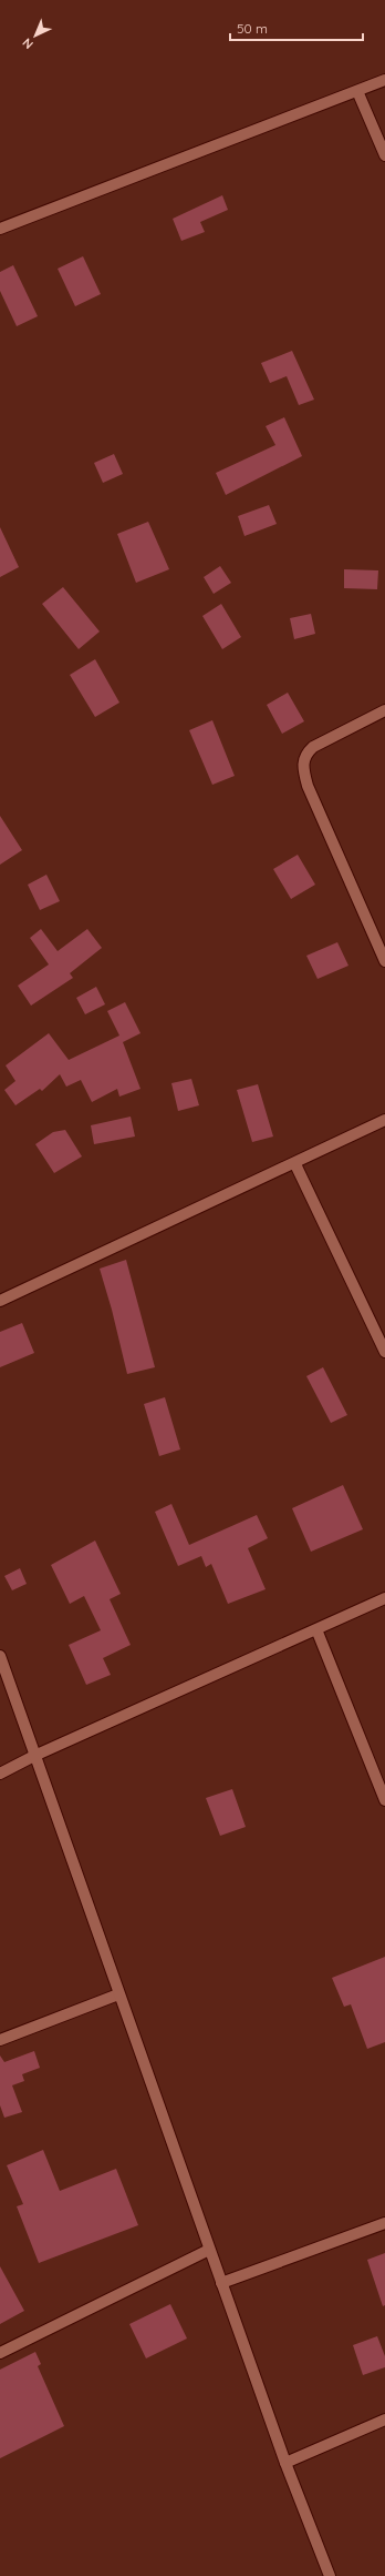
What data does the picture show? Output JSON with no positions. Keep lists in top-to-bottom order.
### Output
{
  "scale_bar": "50 m",
  "north": "bottom left"
}
